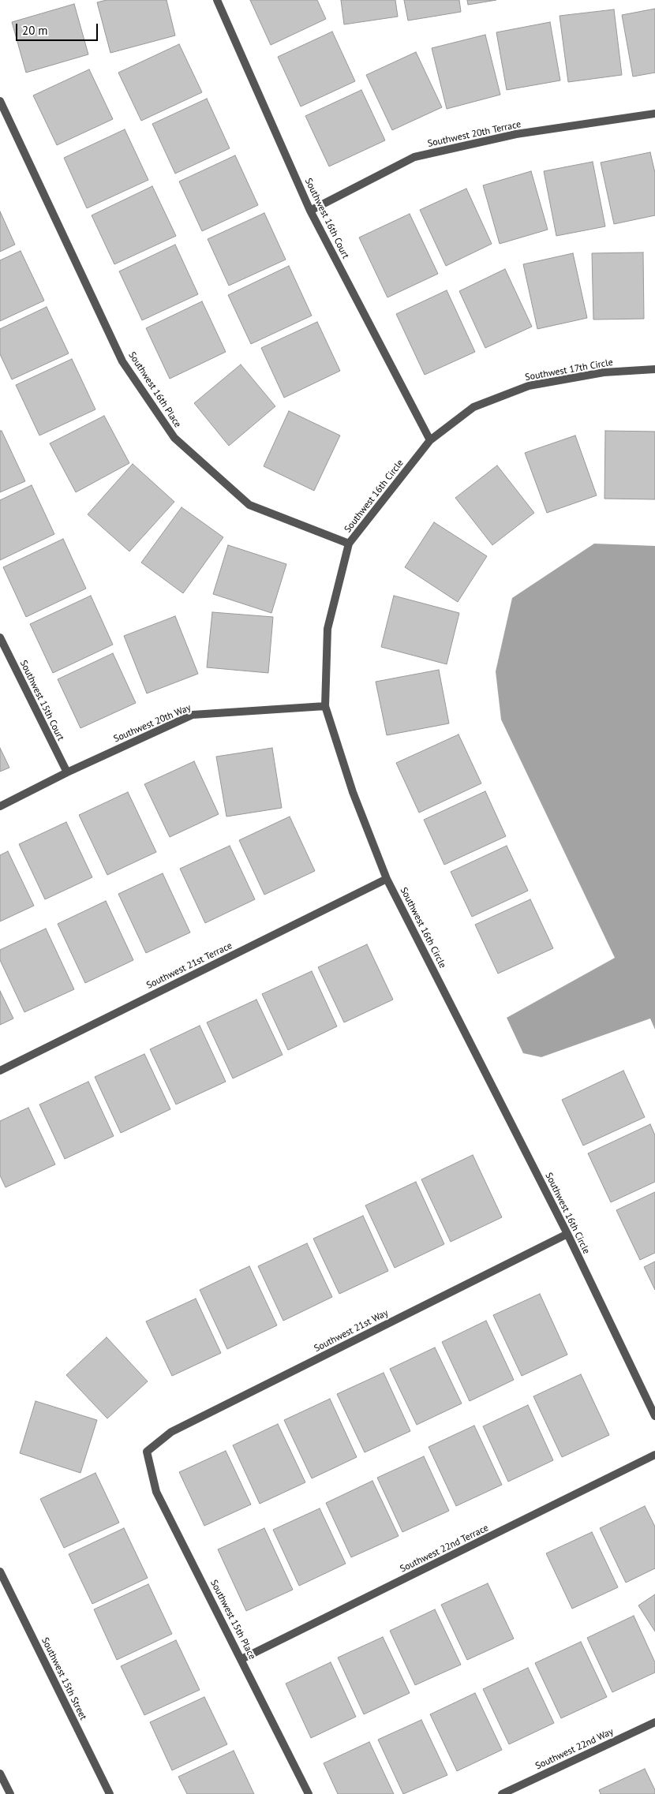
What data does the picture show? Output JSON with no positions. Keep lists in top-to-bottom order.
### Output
{
  "streets": {
    "street": [
      "Southwest 20th Terrace",
      "Southwest 16th Court",
      "Southwest 17th Circle",
      "Southwest 16th Place",
      "Southwest 16th Circle",
      "Southwest 15th Court",
      "Southwest 20th Way",
      "Southwest 21st Terrace",
      "Southwest 21st Way",
      "Southwest 22nd Terrace",
      "Southwest 15th Place",
      "Southwest 15th Street",
      "Southwest 22nd Way"
    ]
  },
  "crossings": [
    ["Southwest 20th Terrace", "Southwest 16th Court"],
    ["Southwest 16th Court", "Southwest 17th Circle"],
    ["Southwest 16th Court", "Southwest 16th Circle"],
    ["Southwest 17th Circle", "Southwest 16th Circle"],
    ["Southwest 16th Place", "Southwest 16th Circle"],
    ["Southwest 16th Circle", "Southwest 20th Way"],
    ["Southwest 16th Circle", "Southwest 21st Terrace"],
    ["Southwest 16th Circle", "Southwest 21st Way"],
    ["Southwest 15th Court", "Southwest 20th Way"],
    ["Southwest 21st Way", "Southwest 15th Place"],
    ["Southwest 22nd Terrace", "Southwest 15th Place"]
  ],
  "scale_bar": "20 m"
}
